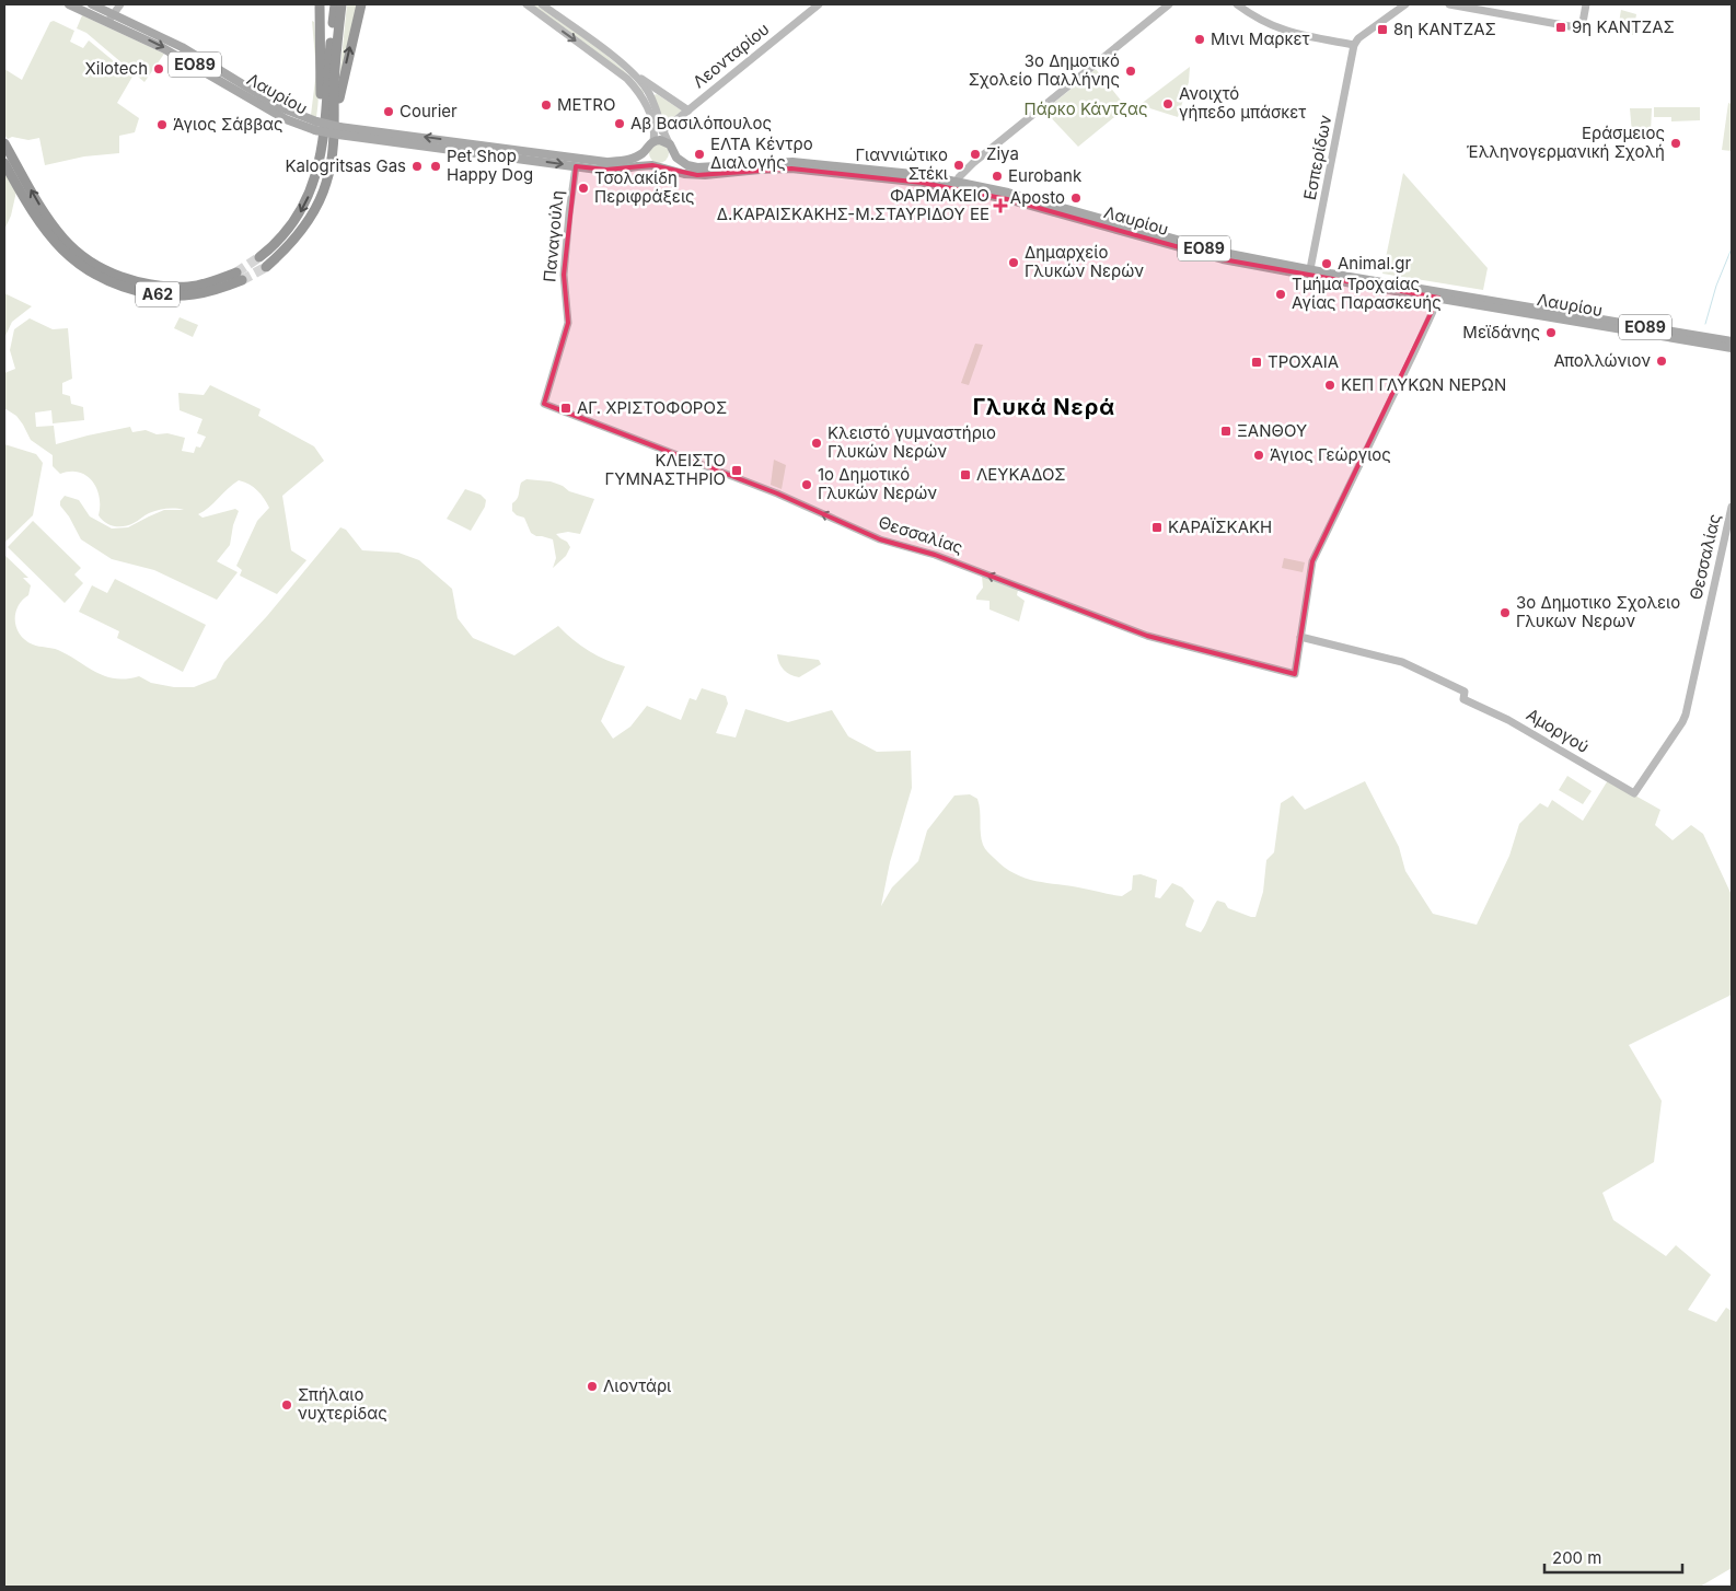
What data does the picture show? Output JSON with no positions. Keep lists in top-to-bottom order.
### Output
{
  "streets": {
    "highway": ["Α62"],
    "main road": ["ΕΟ89", "Λαυρίου"],
    "street": [
      "Λεονταρίου",
      "Εσπερίδων",
      "Παναγούλη",
      "Θεσσαλίας",
      "Αμοργού"
    ]
  },
  "crossings": [
    ["Λαυρίου", "Εσπερίδων"],
    ["Λαυρίου", "Παναγούλη"],
    ["Παναγούλη", "Θεσσαλίας"],
    ["Θεσσαλίας", "Αμοργού"]
  ],
  "one_way": ["Θεσσαλίας"],
  "districts": ["Γλυκά Νερά"],
  "parks": ["Πάρκο Κάντζας"],
  "places": {
    "transit": [
      "9η ΚΑΝΤΖΑΣ",
      "8η ΚΑΝΤΖΑΣ",
      "ΤΡΟΧΑΙΑ",
      "ΑΓ. ΧΡΙΣΤΟΦΟΡΟΣ",
      "ΞΑΝΘΟΥ",
      "ΚΛΕΙΣΤΟ ΓΥΜΝΑΣΤΗΡΙΟ",
      "ΛΕΥΚΑΔΟΣ",
      "ΚΑΡΑΪΣΚΑΚΗ"
    ],
    "other": [
      "Μινι Μαρκετ",
      "Xilotech",
      "3ο Δημοτικό Σχολείο Παλλήνης",
      "Ανοιχτό γήπεδο μπάσκετ",
      "METRO",
      "Courier",
      "Αβ Βασιλόπουλος",
      "Άγιος Σάββας",
      "Εράσμειος Έλληνογερμανική Σχολή",
      "ΕΛΤΑ Κέντρο Διαλογής",
      "Ziya",
      "Γιαννιώτικο Στέκι",
      "Kalogritsas Gas",
      "Pet Shop Happy Dog",
      "Eurobank",
      "Τσολακίδη Περιφράξεις",
      "Aposto",
      "Δημαρχείο Γλυκών Νερών",
      "Animal.gr",
      "Τμήμα Τροχαίας Αγίας Παρασκευής",
      "Μεϊδάνης",
      "Απολλώνιον",
      "ΚΕΠ ΓΛΥΚΩΝ ΝΕΡΩΝ",
      "Κλειστό γυμναστήριο Γλυκών Νερών",
      "Άγιος Γεώργιος",
      "1ο Δημοτικό Γλυκών Νερών",
      "3o Δημοτικο Σχολειο Γλυκων Νερων",
      "Λιοντάρι",
      "Σπήλαιο νυχτερίδας"
    ],
    "health": ["ΦΑΡΜΑΚΕΙΟ Δ.ΚΑΡΑΙΣΚΑΚΗΣ-Μ.ΣΤΑΥΡΙΔΟΥ ΕΕ"]
  },
  "scale_bar": "200 m"
}
